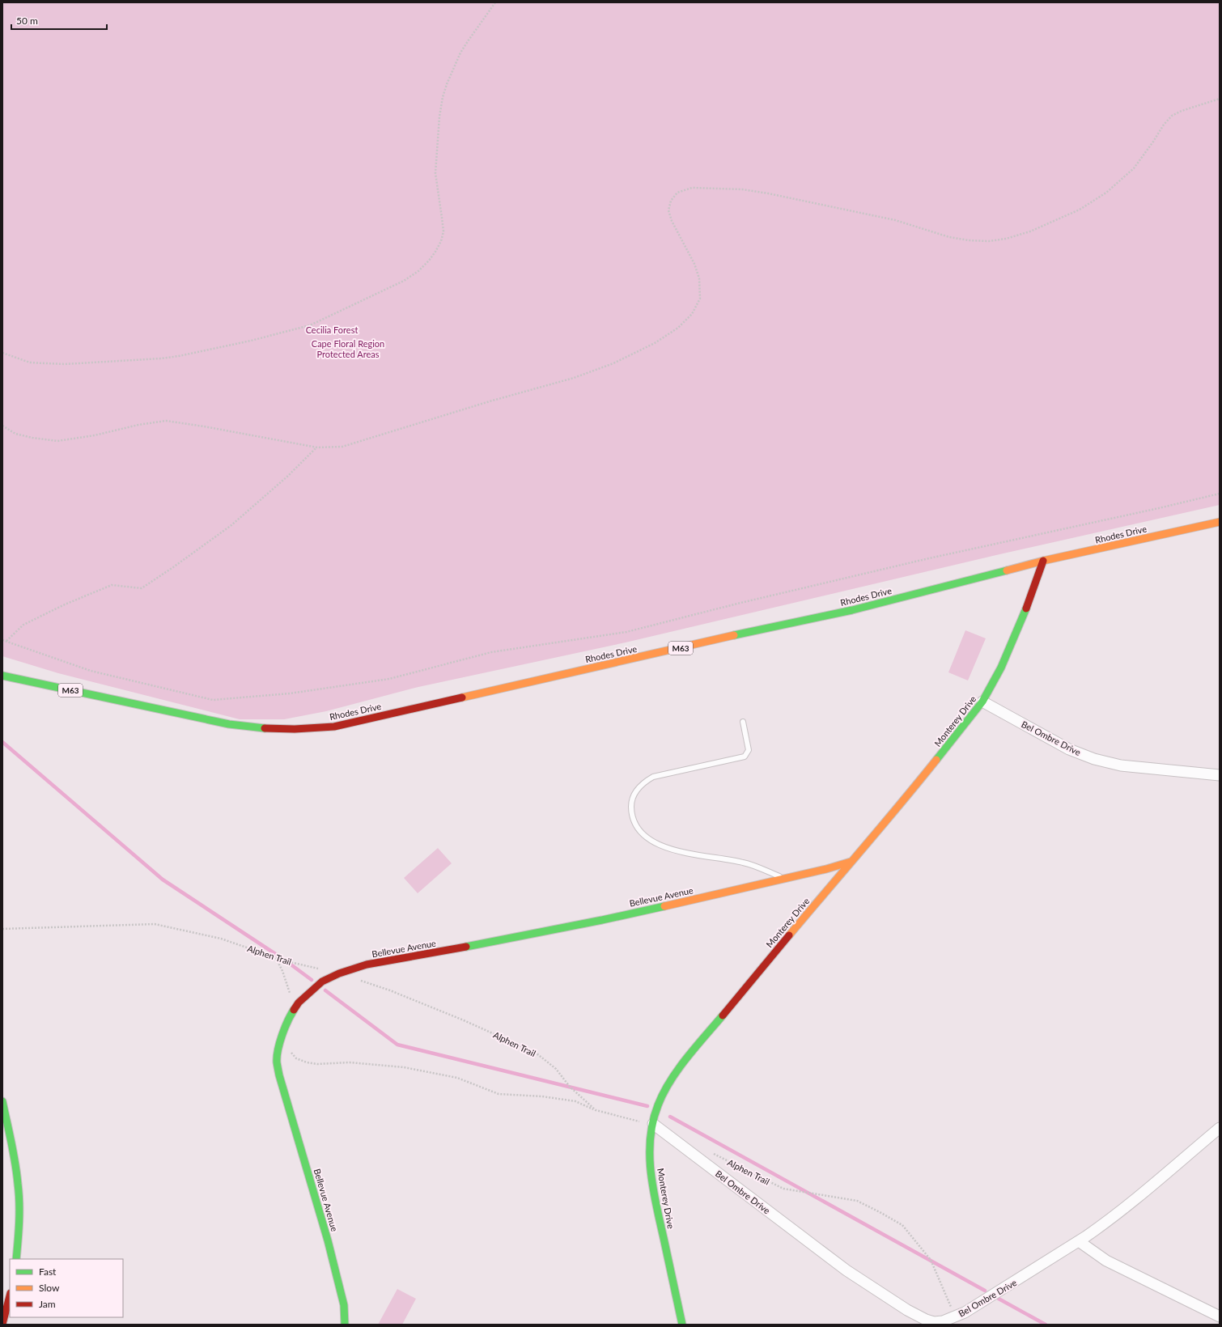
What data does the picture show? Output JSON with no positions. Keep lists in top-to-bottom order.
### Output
{
  "streets": {
    "street": [
      "Rhodes Drive",
      "M63",
      "Monterey Drive",
      "Bel Ombre Drive",
      "Bellevue Avenue"
    ],
    "path": ["Alphen Trail"]
  },
  "crossings": [
    ["Rhodes Drive", "Monterey Drive"],
    ["Monterey Drive", "Bel Ombre Drive"],
    ["Monterey Drive", "Bellevue Avenue"],
    ["Monterey Drive", "Alphen Trail"],
    ["Bel Ombre Drive", "Alphen Trail"],
    ["Bellevue Avenue", "Alphen Trail"]
  ],
  "parks": ["Cecilia Forest", "Cape Floral Region Protected Areas"],
  "legend": ["Fast", "Slow", "Jam"],
  "scale_bar": "50 m"
}
